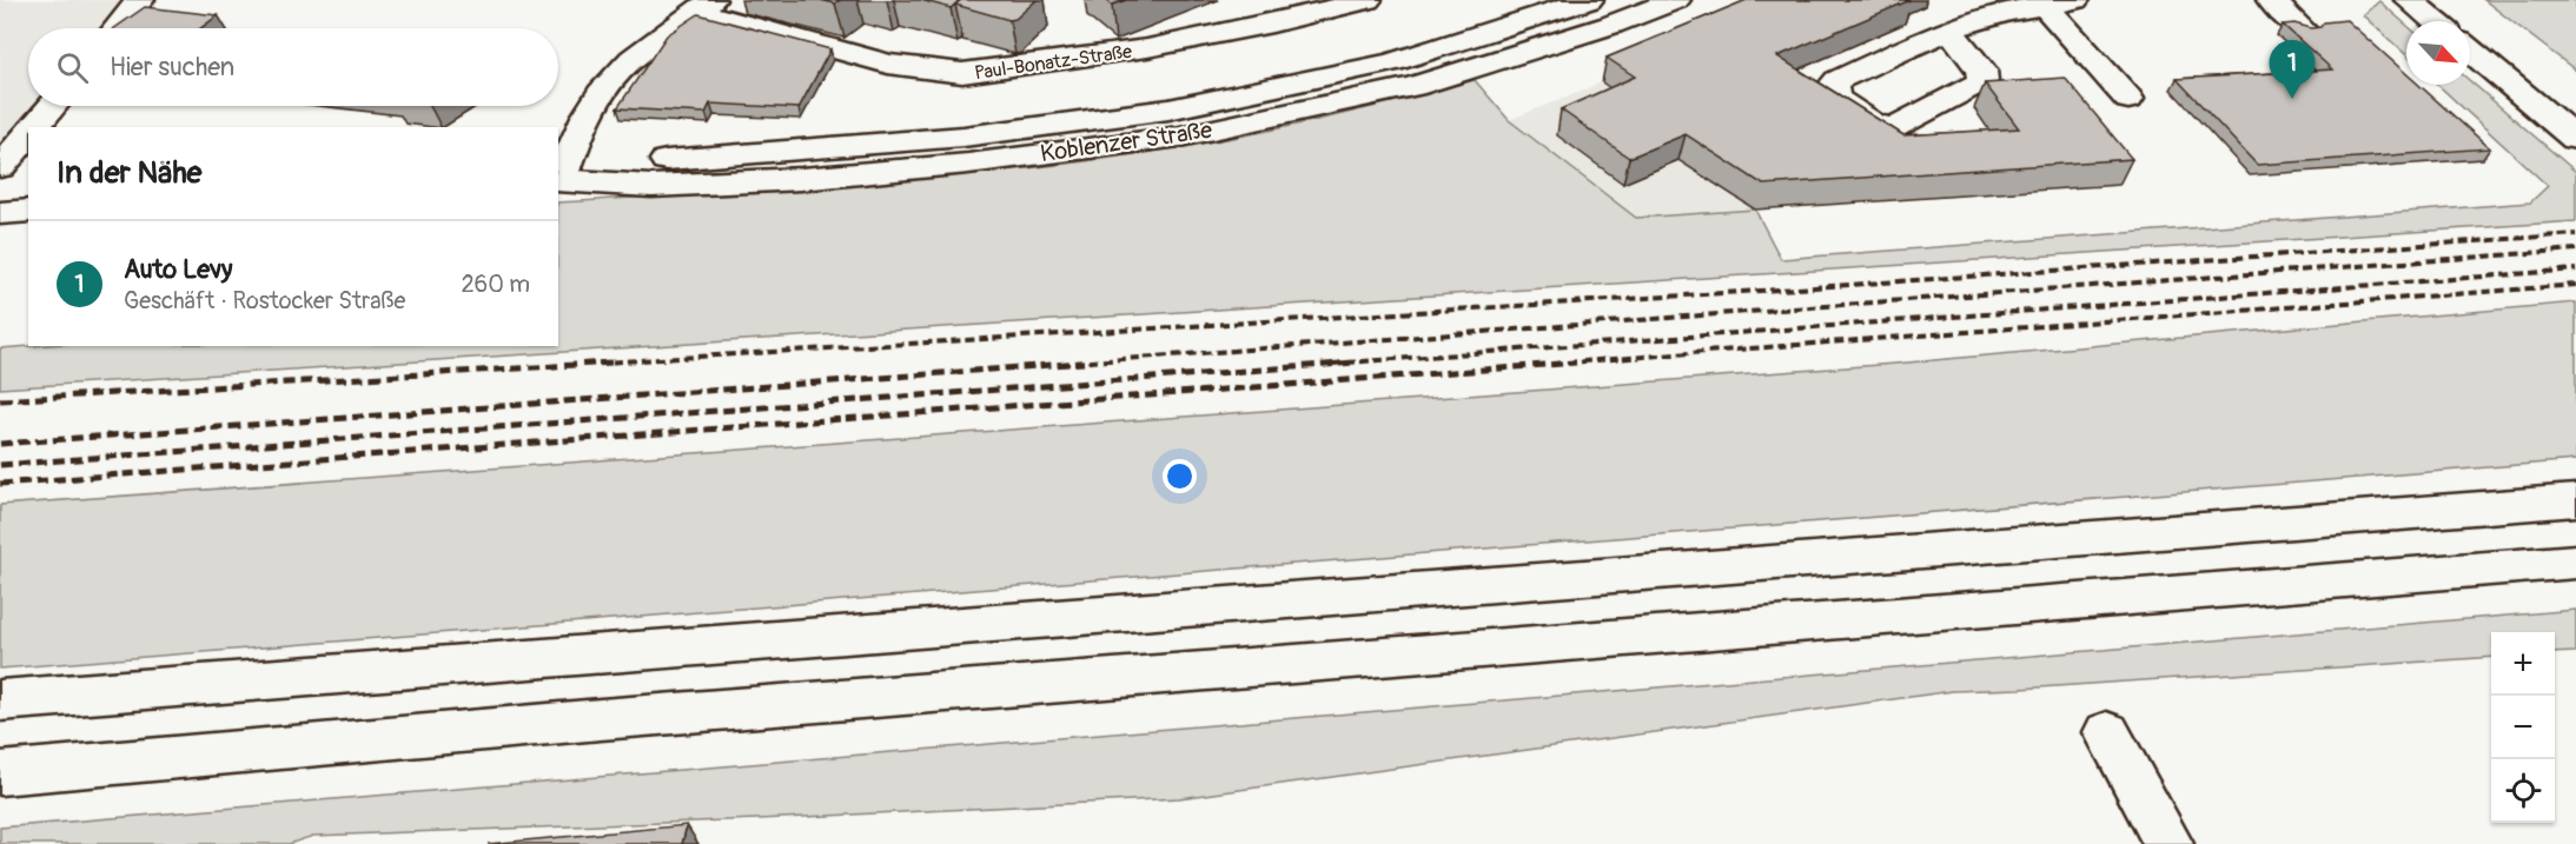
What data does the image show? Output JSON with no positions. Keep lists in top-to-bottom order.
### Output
{
  "streets": {
    "main road": ["Paul-Bonatz-Straße", "Koblenzer Straße"]
  },
  "north": "bottom right",
  "page": {
    "search": "Hier suchen",
    "pins": "1",
    "heading": "In der Nähe",
    "list": [
      {
        "mark": "1",
        "name": "Auto Levy",
        "note": "Geschäft · Rostocker Straße",
        "value": "260 m"
      }
    ],
    "map_buttons": ["+", "−"]
  }
}
